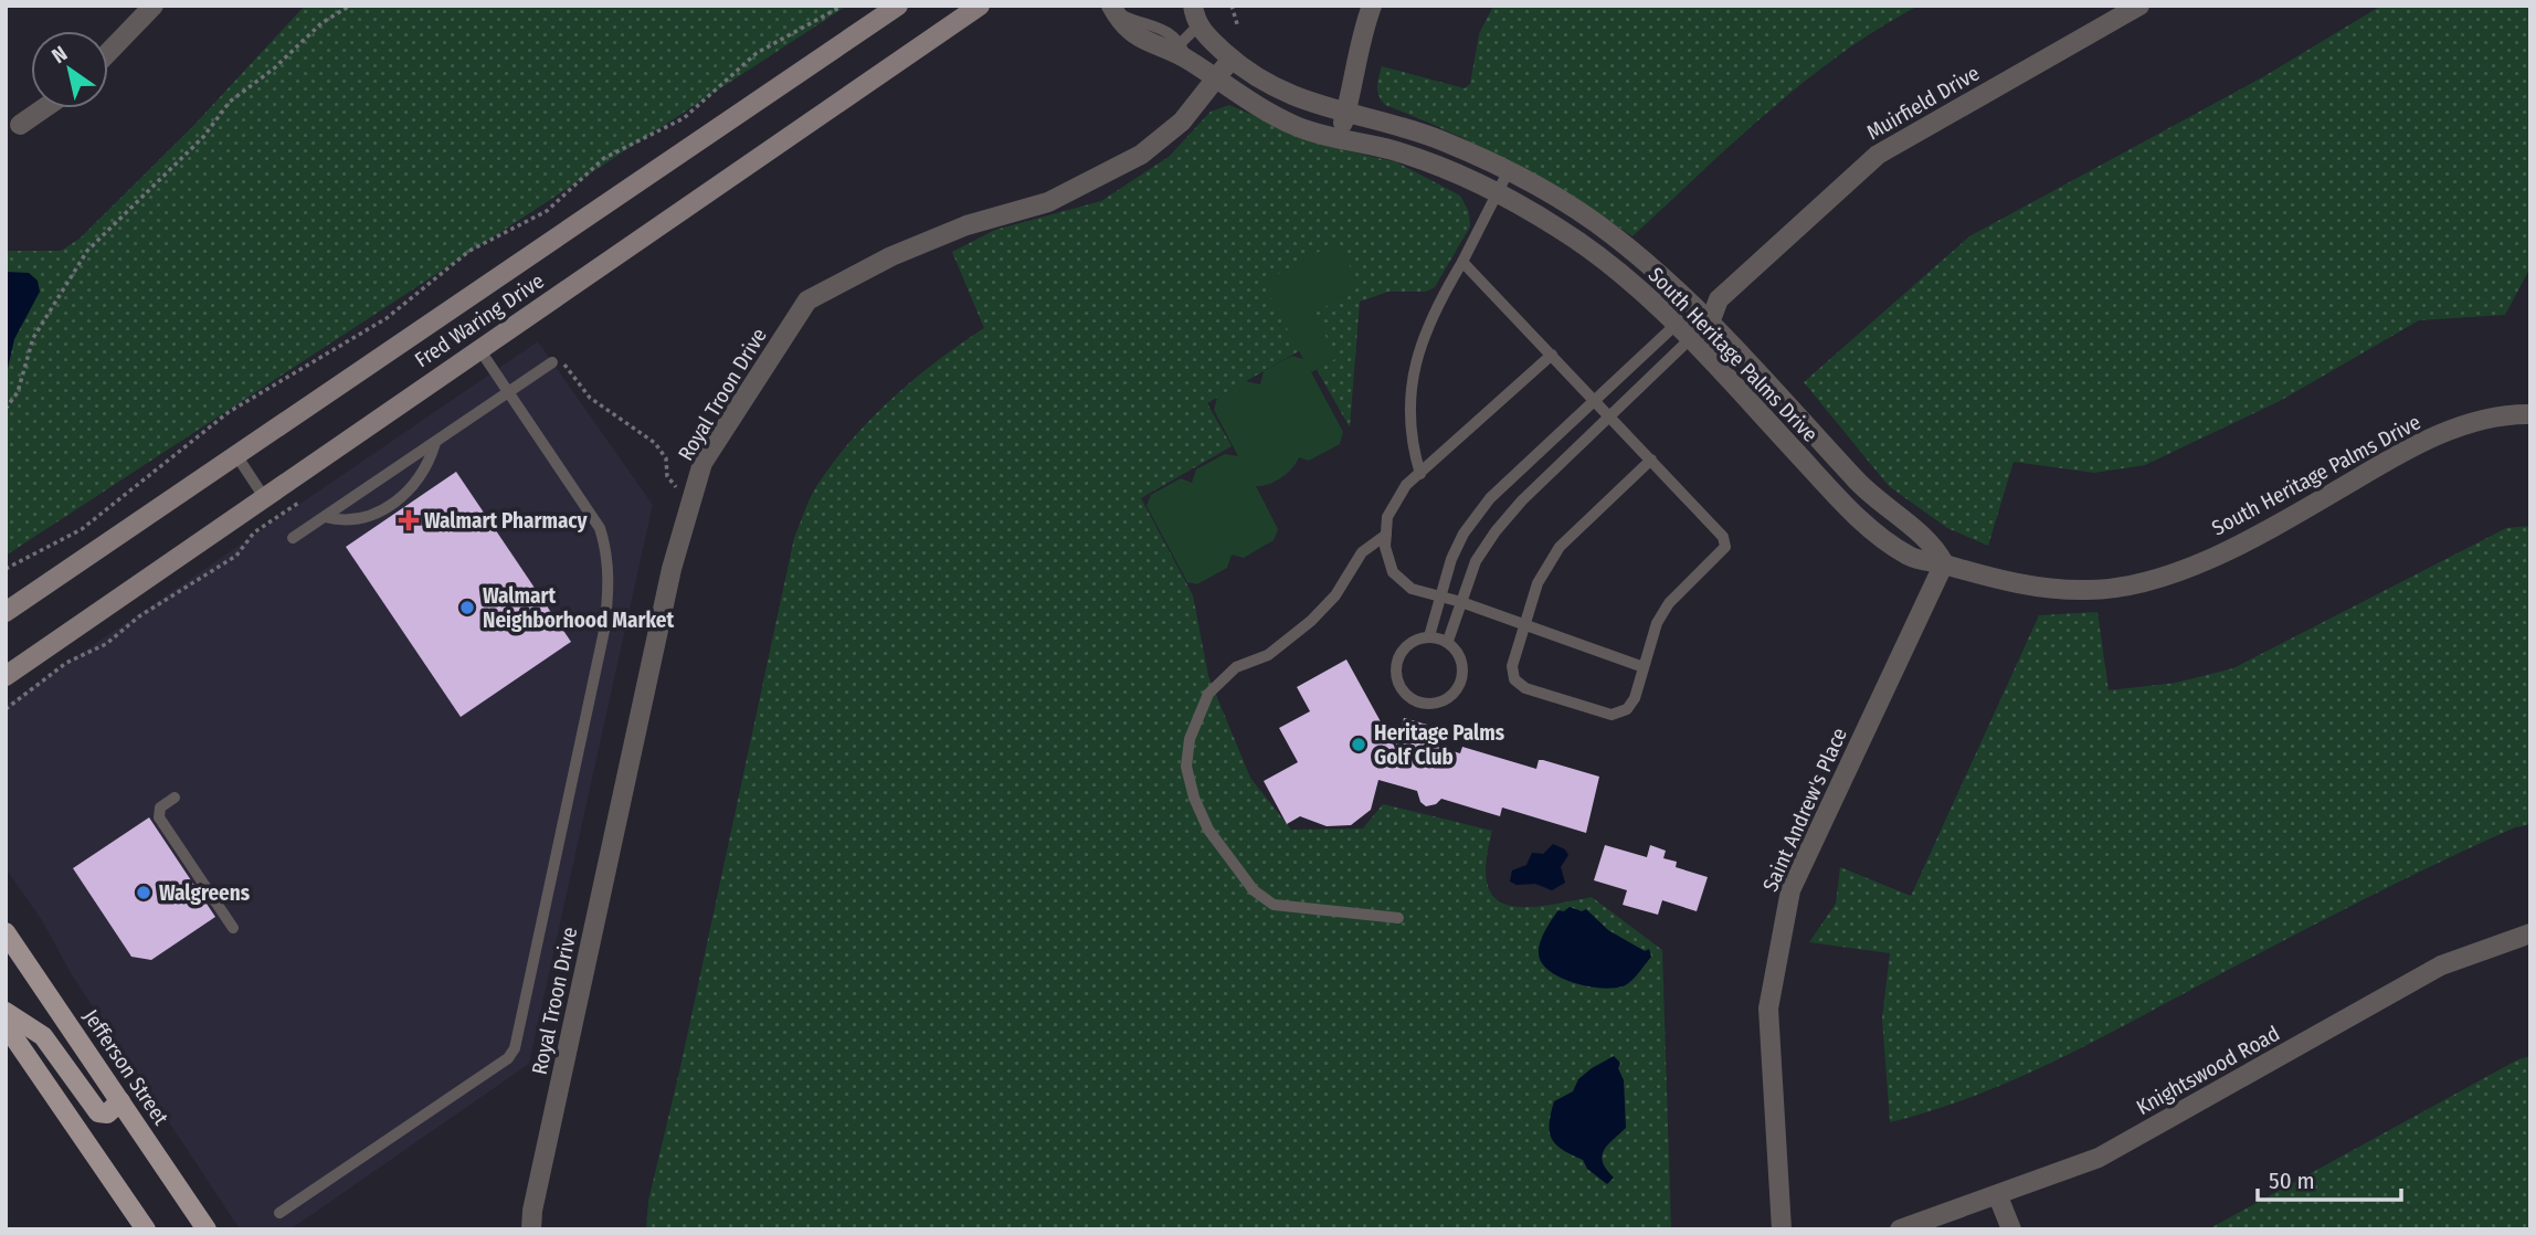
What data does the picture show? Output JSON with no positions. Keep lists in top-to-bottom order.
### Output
{
  "streets": {
    "main road": ["Fred Waring Drive", "Jefferson Street"],
    "street": [
      "Muirfield Drive",
      "South Heritage Palms Drive",
      "Royal Troon Drive",
      "Saint Andrew's Place",
      "Knightswood Road"
    ]
  },
  "crossings": [
    ["Muirfield Drive", "South Heritage Palms Drive"],
    ["South Heritage Palms Drive", "Royal Troon Drive"],
    ["South Heritage Palms Drive", "Saint Andrew's Place"]
  ],
  "places": {
    "health": ["Walmart Pharmacy"],
    "other": ["Walmart Neighborhood Market", "Heritage Palms Golf Club", "Walgreens"]
  },
  "scale_bar": "50 m",
  "north": "top left"
}
